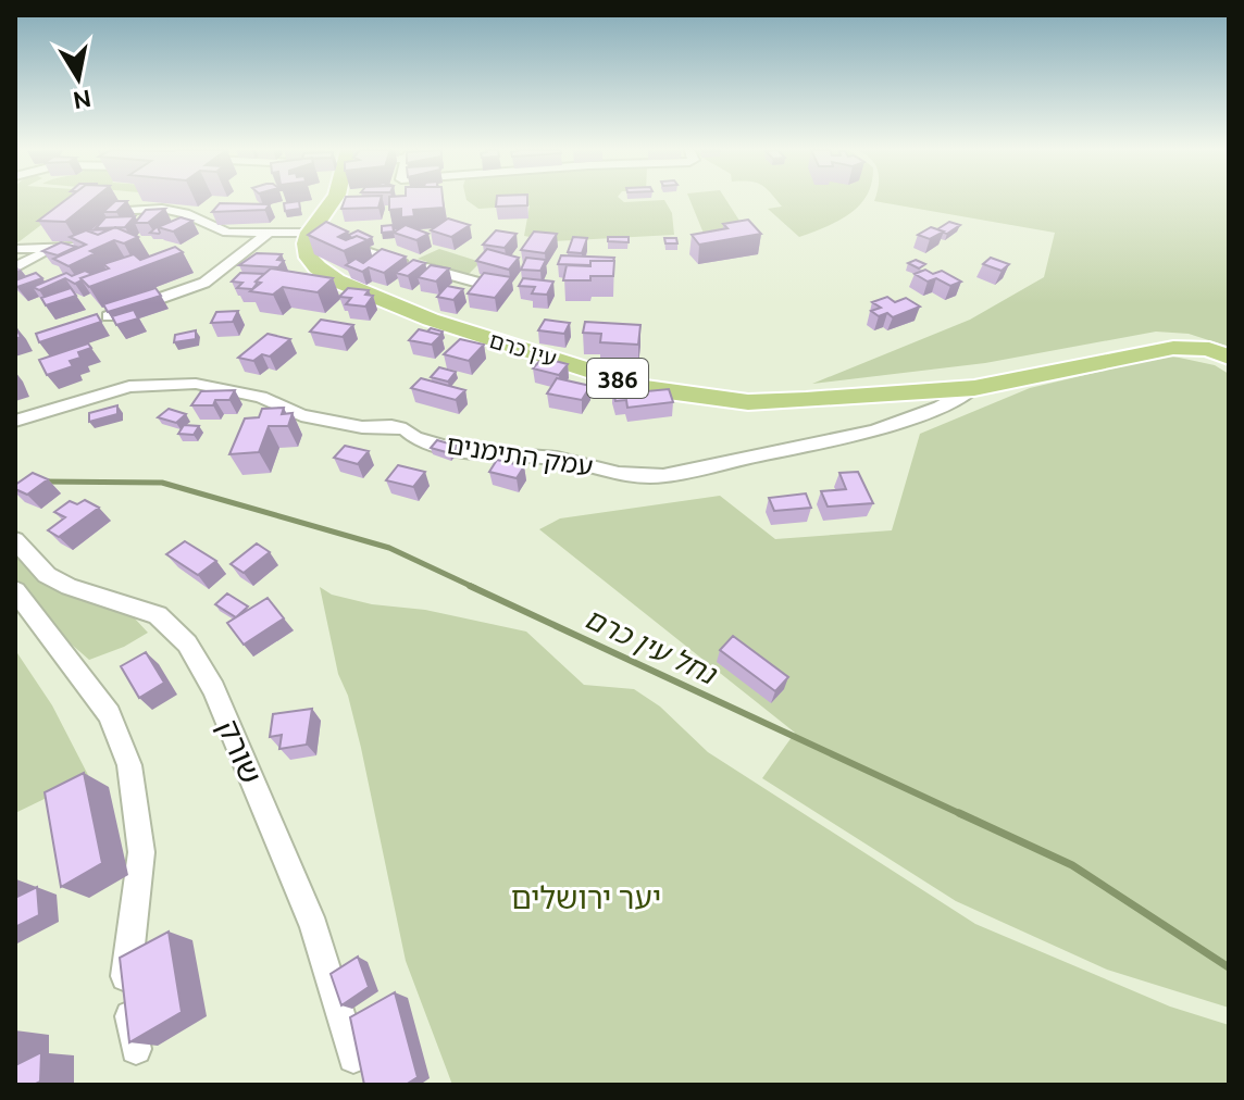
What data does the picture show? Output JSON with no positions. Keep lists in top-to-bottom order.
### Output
{
  "streets": {
    "main road": ["עין כרם", "386"],
    "street": ["עמק התימנים", "שורק"]
  },
  "crossings": [
    ["עין כרם", "386"],
    ["עין כרם", "עמק התימנים"],
    ["386", "עמק התימנים"]
  ],
  "water": ["נחל עין כרם"],
  "parks": ["יער ירושלים"],
  "north": "bottom"
}
